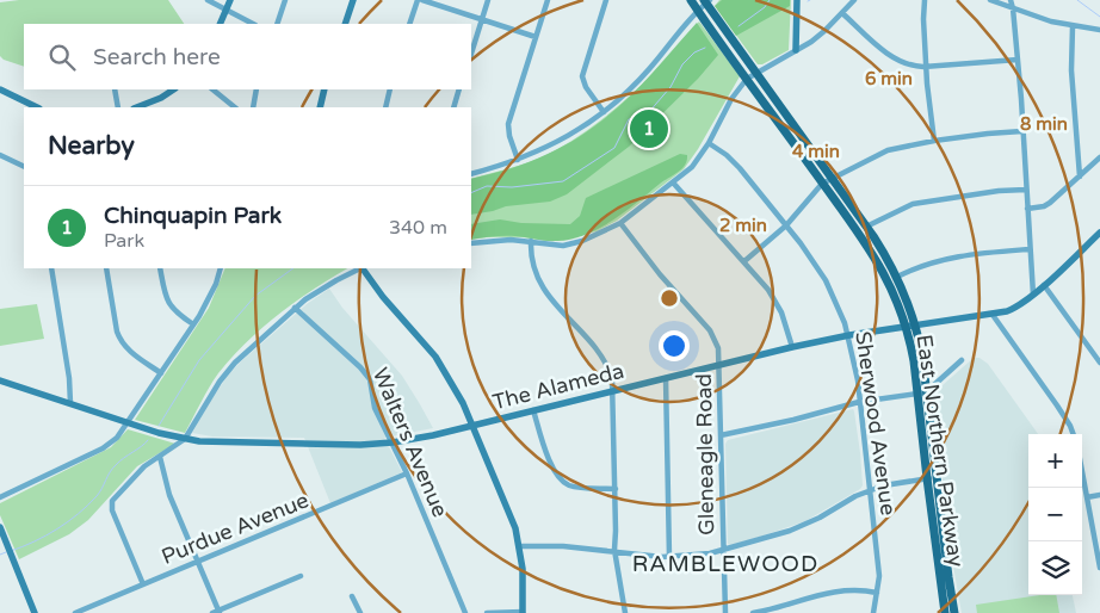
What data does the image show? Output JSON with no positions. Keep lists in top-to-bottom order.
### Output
{
  "streets": {
    "main road": ["The Alameda", "East Northern Parkway"],
    "street": [
      "Sherwood Avenue",
      "Walters Avenue",
      "Gleneagle Road",
      "Purdue Avenue"
    ]
  },
  "crossings": [
    ["The Alameda", "Sherwood Avenue"],
    ["The Alameda", "Walters Avenue"],
    ["The Alameda", "East Northern Parkway"],
    ["The Alameda", "Gleneagle Road"],
    ["Walters Avenue", "Purdue Avenue"]
  ],
  "districts": ["RAMBLEWOOD"],
  "page": {
    "search": "Search here",
    "pins": "1",
    "heading": "Nearby",
    "list": [
      {
        "mark": "1",
        "name": "Chinquapin Park",
        "note": "Park",
        "value": "340 m"
      }
    ],
    "map_buttons": ["+", "−"]
  },
  "rings": [
    "6 min",
    "8 min",
    "4 min",
    "2 min"
  ]
}
